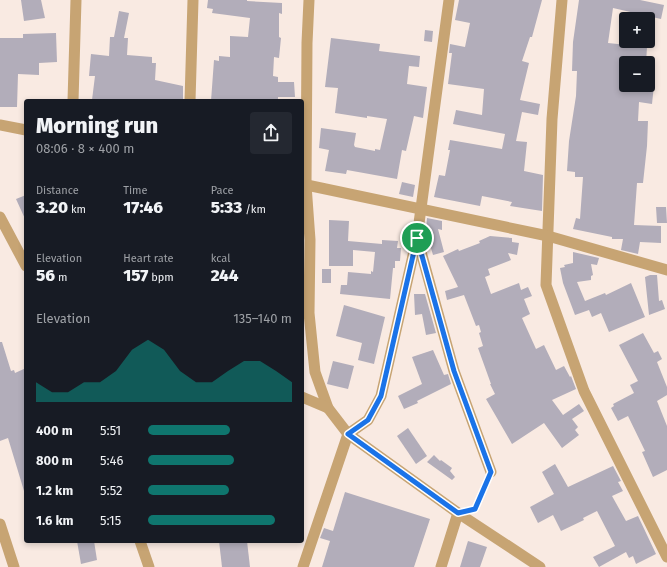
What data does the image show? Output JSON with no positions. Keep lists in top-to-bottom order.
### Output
{
  "page": {
    "map_buttons": ["+", "−"],
    "heading": ["Morning run", "08:06 · 8 × 400 m"],
    "stats": [
      ["Distance", "3.20 km"],
      ["Time", "17:46"],
      ["Pace", "5:33 /km"],
      ["Elevation", "56 m"],
      ["Heart rate", "157 bpm"],
      ["kcal", "244"]
    ],
    "chart": ["Elevation", "135–140 m"],
    "list": [
      {
        "name": "400 m",
        "note": "5:51"
      },
      {
        "name": "800 m",
        "note": "5:46"
      },
      {
        "name": "1.2 km",
        "note": "5:52"
      },
      {
        "name": "1.6 km",
        "note": "5:15"
      }
    ]
  }
}
